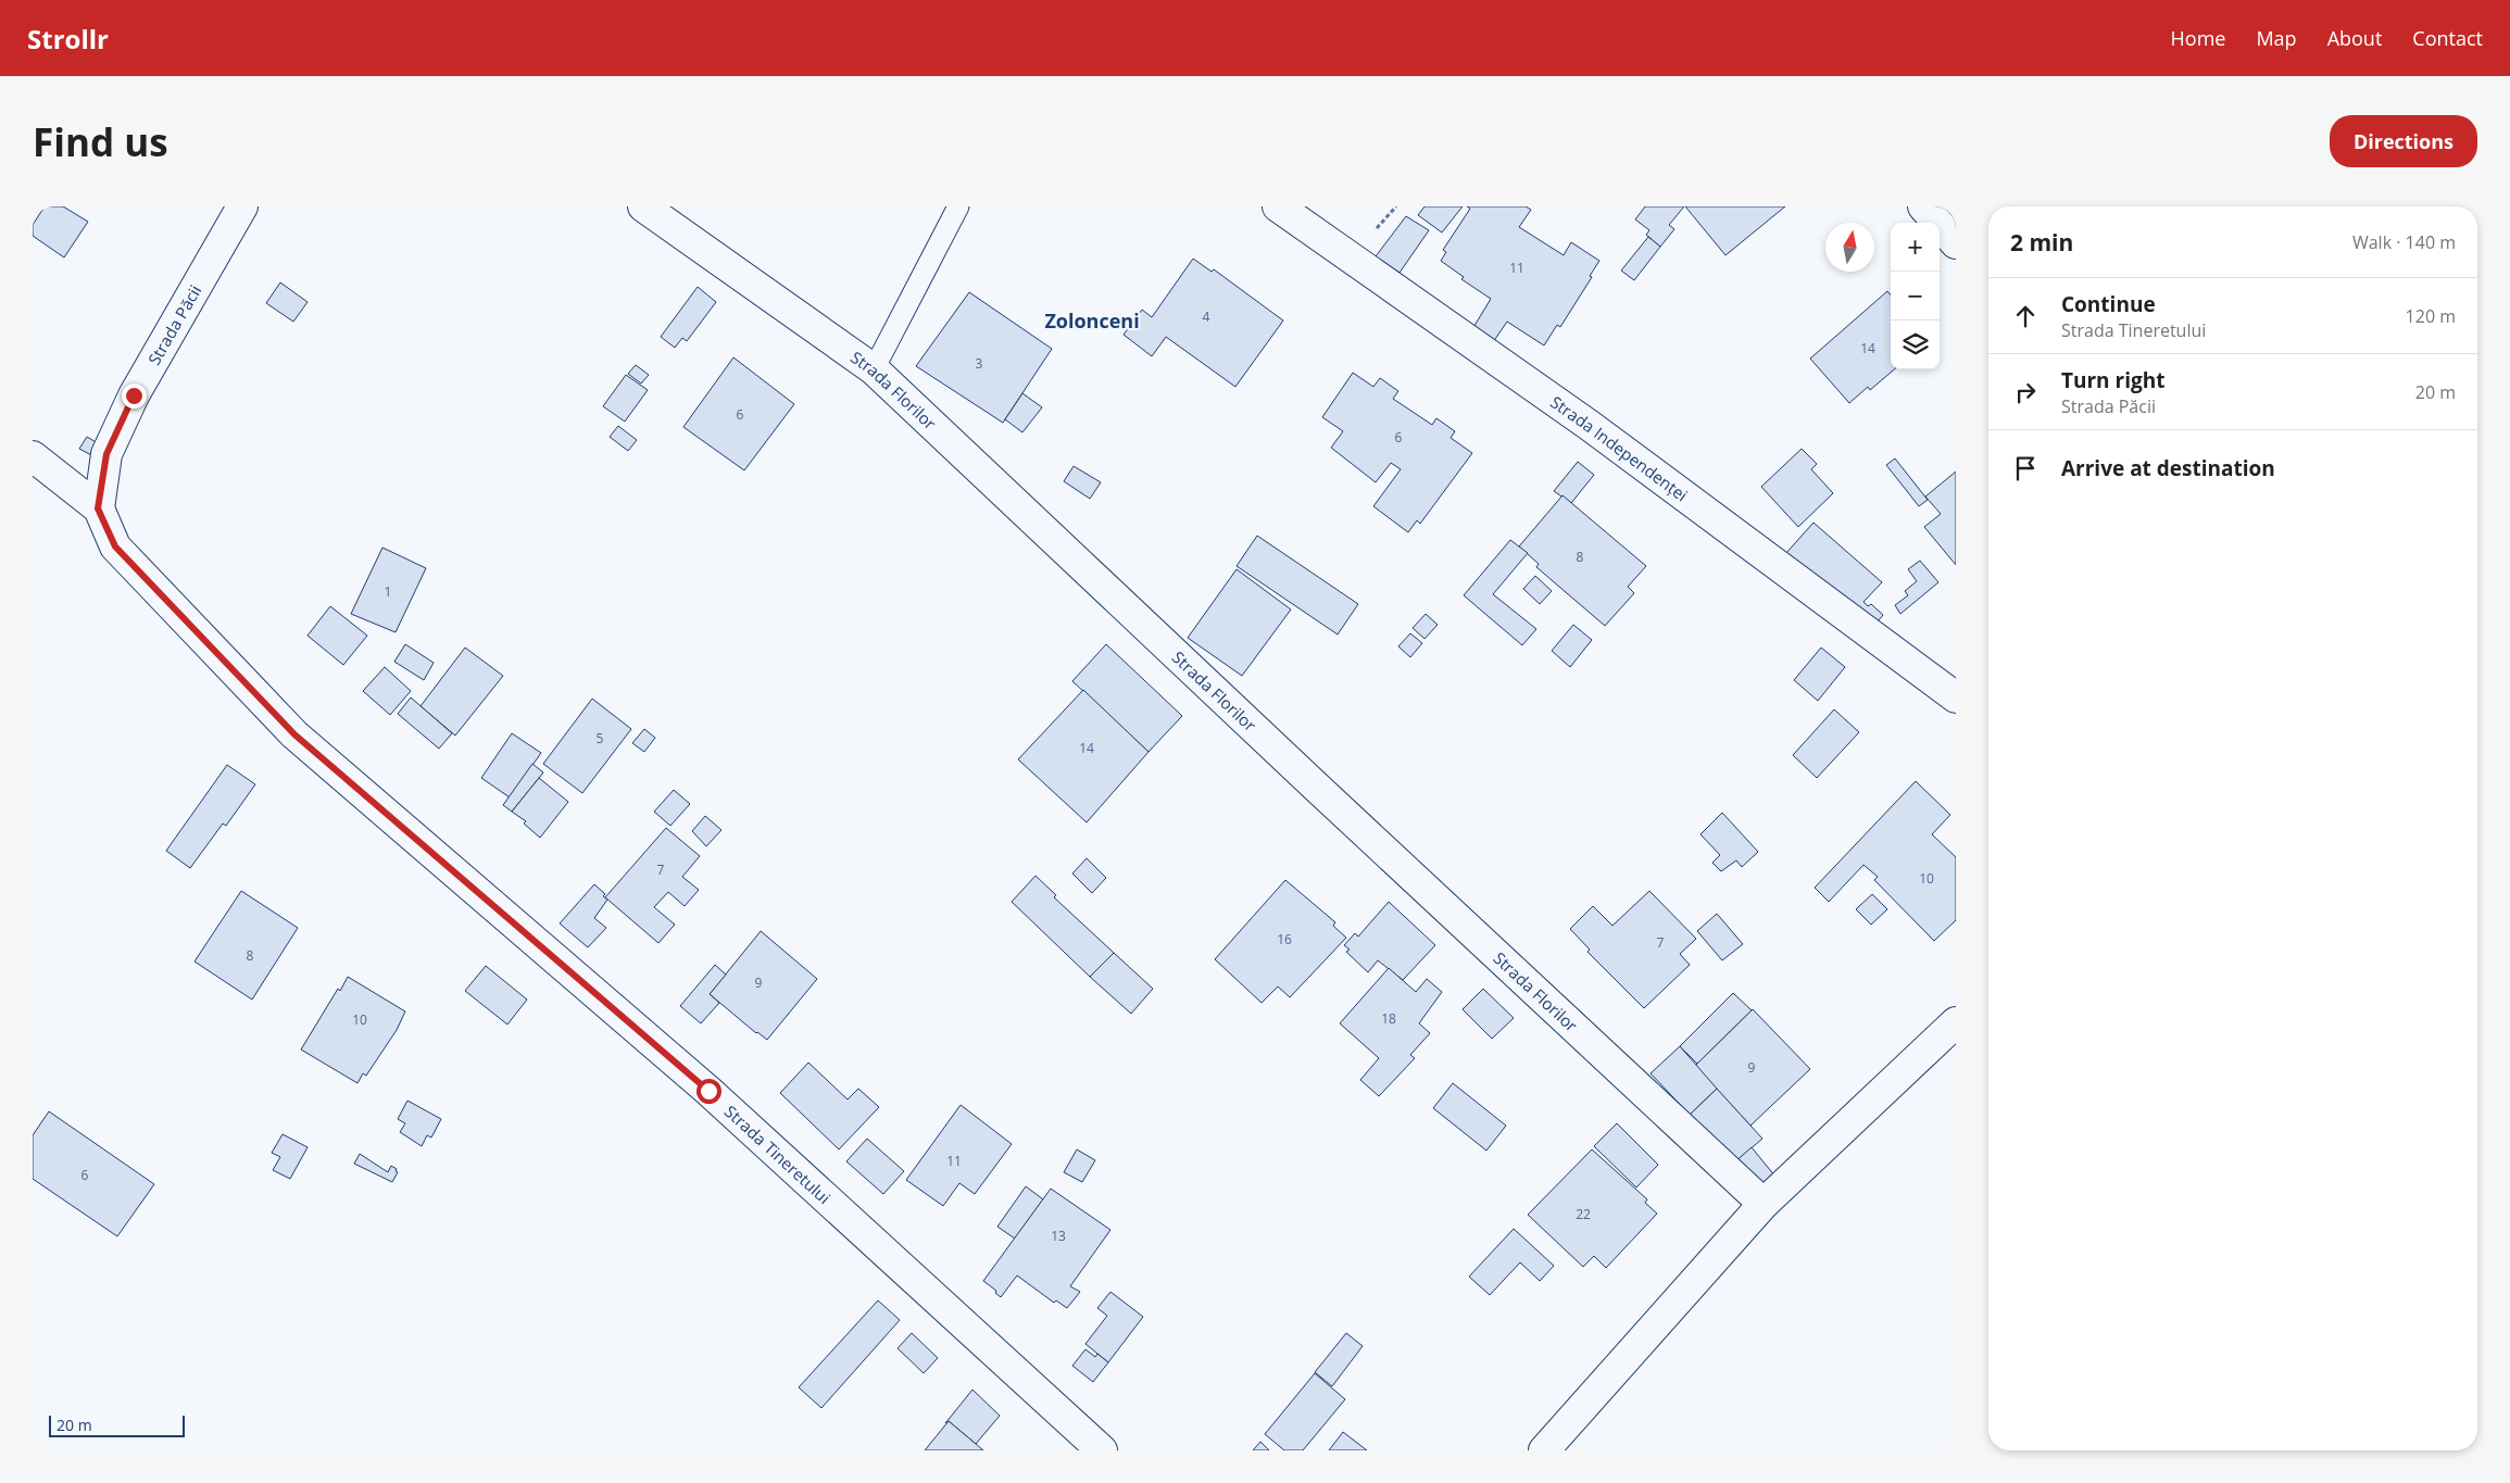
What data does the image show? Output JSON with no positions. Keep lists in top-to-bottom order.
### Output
{
  "streets": {
    "street": [
      "Strada Păcii",
      "Strada Florilor",
      "Strada Independenței",
      "Strada Tineretului"
    ]
  },
  "crossings": [
    ["Strada Păcii", "Strada Tineretului"]
  ],
  "districts": ["Zolonceni"],
  "house_numbers": [
    "11",
    "4",
    "14",
    "3",
    "6",
    "6",
    "8",
    "1",
    "5",
    "14",
    "7",
    "10",
    "16",
    "7",
    "8",
    "9",
    "18",
    "10",
    "9",
    "11",
    "6",
    "22",
    "13"
  ],
  "scale_bar": "20 m",
  "north": "top",
  "page": {
    "header": "Strollr",
    "nav": [
      "Home",
      "Map",
      "About",
      "Contact"
    ],
    "buttons": "Directions",
    "title": "Find us",
    "heading": ["2 min", "Walk · 140 m"],
    "map_buttons": ["+", "−"],
    "list": [
      ["Continue", "Strada Tineretului", "120 m"],
      ["Turn right", "Strada Păcii", "20 m"],
      "Arrive at destination"
    ],
    "scale": "20 m"
  }
}
